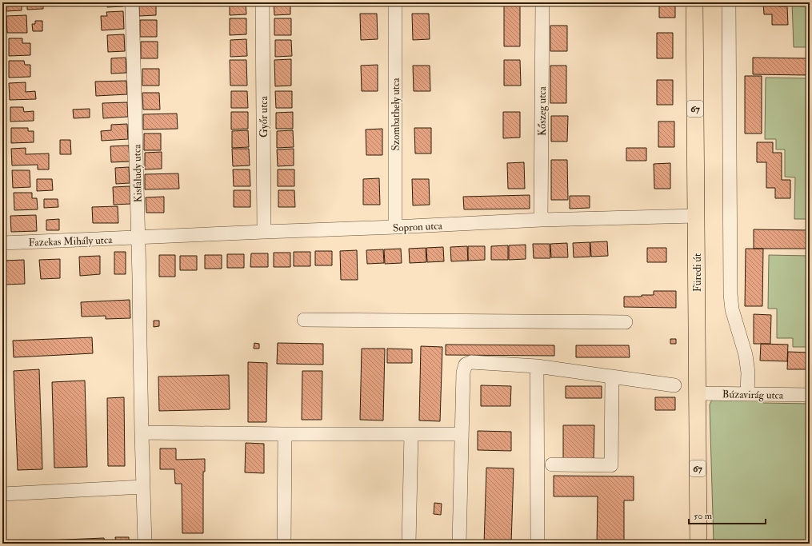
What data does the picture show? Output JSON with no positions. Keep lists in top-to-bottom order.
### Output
{
  "streets": {
    "main road": ["67", "Füredi út"],
    "street": [
      "Kőszeg utca",
      "Szombathely utca",
      "Győr utca",
      "Kisfaludy utca",
      "Sopron utca",
      "Fazekas Mihály utca",
      "Búzavirág utca"
    ]
  },
  "crossings": [
    ["Kőszeg utca", "Sopron utca"],
    ["Szombathely utca", "Sopron utca"],
    ["Győr utca", "Sopron utca"],
    ["Kisfaludy utca", "Sopron utca"],
    ["Kisfaludy utca", "Fazekas Mihály utca"],
    ["Sopron utca", "Fazekas Mihály utca"],
    ["Sopron utca", "Füredi út"],
    ["Füredi út", "Búzavirág utca"]
  ],
  "scale_bar": "50 m"
}
